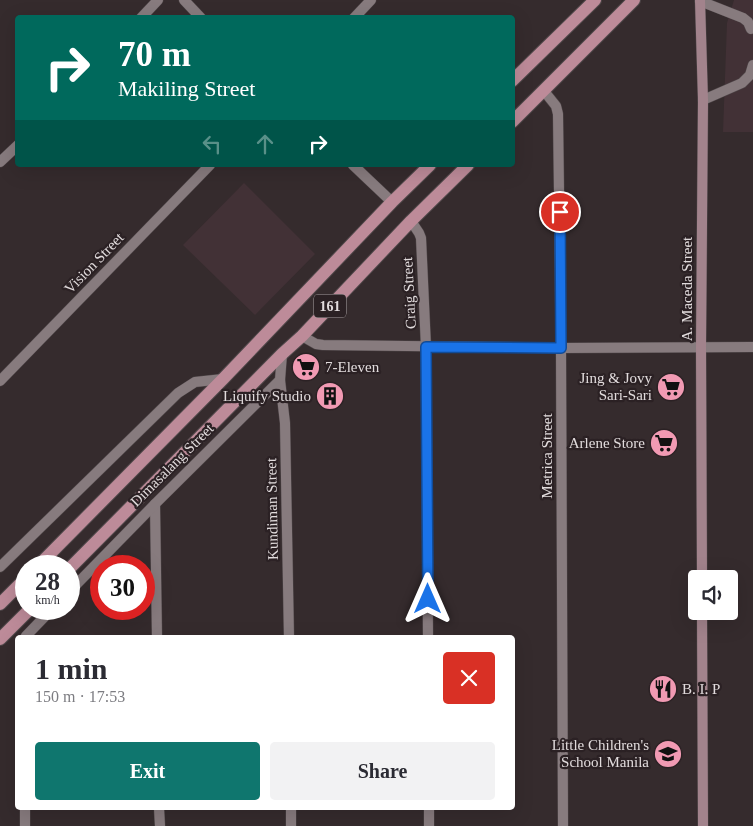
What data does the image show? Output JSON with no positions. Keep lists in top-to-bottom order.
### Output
{
  "streets": {
    "main road": ["A. Maceda Street", "161", "Dimasalang Street"],
    "street": [
      "Vision Street",
      "Craig Street",
      "Metrica Street",
      "Kundiman Street"
    ]
  },
  "crossings": [
    ["Craig Street", "Dimasalang Street"],
    ["Dimasalang Street", "Kundiman Street"]
  ],
  "places": {
    "supermarket": ["7-Eleven", "Jing & Jovy Sari-Sari", "Arlene Store"],
    "building": ["Liquify Studio"],
    "restaurant": ["B. I. P"],
    "school or university": ["Little Children's School Manila"]
  },
  "page": {
    "turn": ["70 m", "Makiling Street"],
    "speed": "28 km/h",
    "limit": "30",
    "heading": ["1 min", "150 m · 17:53"],
    "buttons": ["Exit", "Share"]
  }
}
